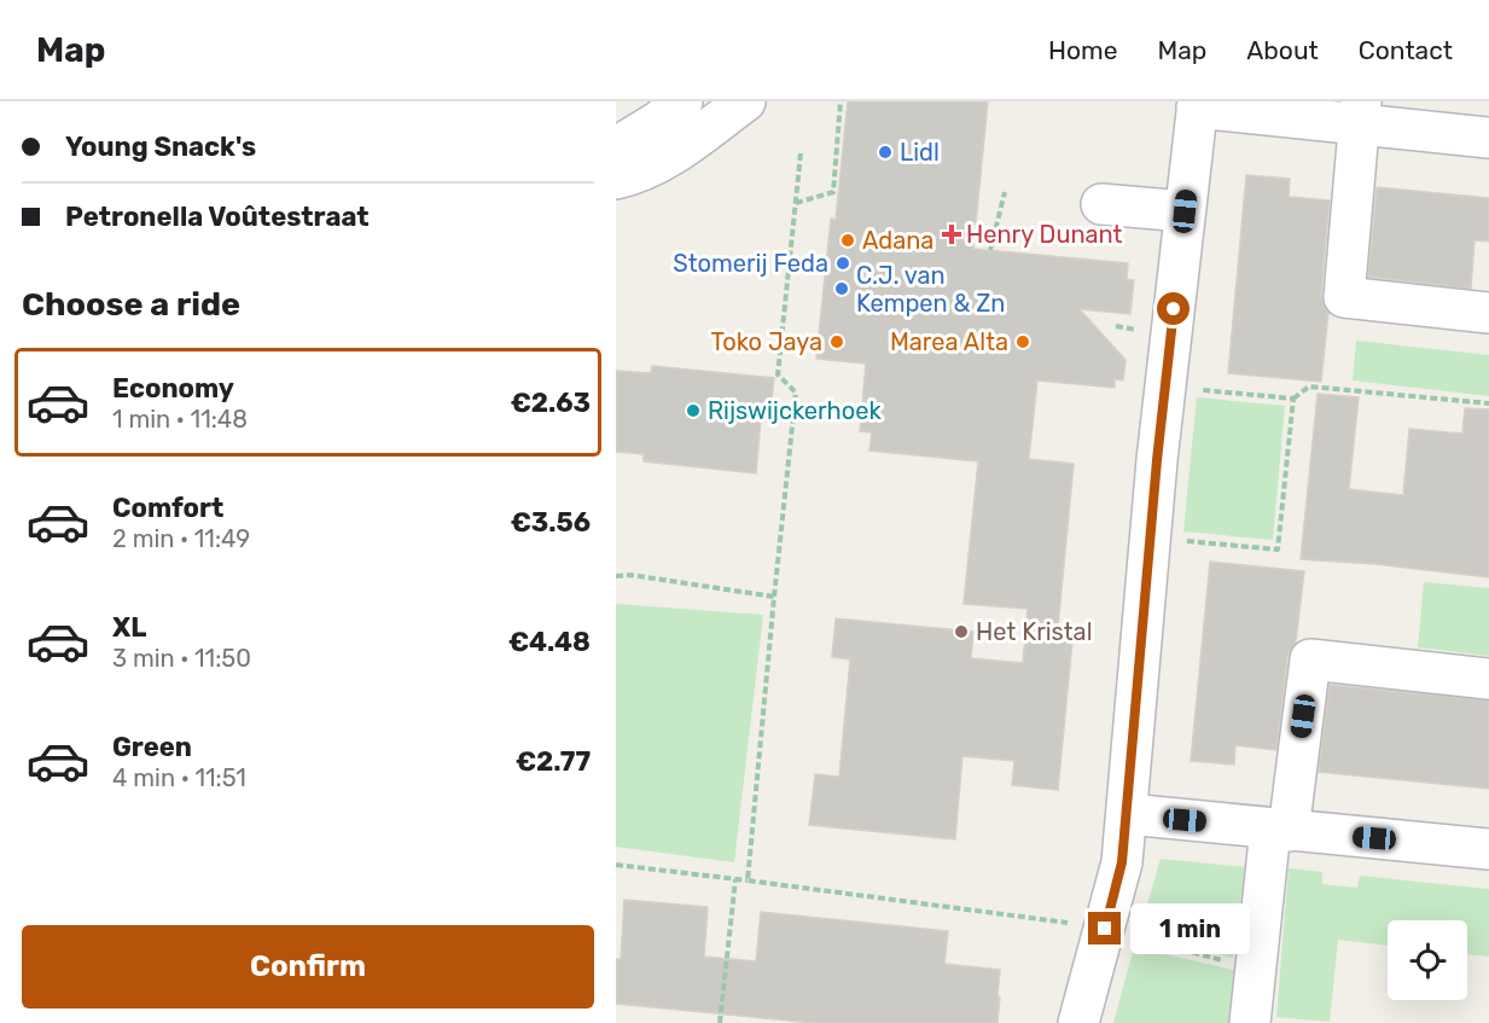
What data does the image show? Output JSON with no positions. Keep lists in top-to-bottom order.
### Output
{
  "places": {
    "other": [
      "Lidl",
      "Adana",
      "Stomerij Feda",
      "C.J. van Kempen & Zn",
      "Toko Jaya",
      "Marea Alta",
      "Rijswijckerhoek",
      "Het Kristal"
    ],
    "health": ["Henry Dunant"]
  },
  "page": {
    "header": "Map",
    "nav": [
      "Home",
      "Map",
      "About",
      "Contact"
    ],
    "banner": ["Young Snack's", "Petronella Voûtestraat"],
    "heading": "Choose a ride",
    "list": [
      {
        "name": "Economy",
        "note": "1 min · 11:48",
        "value": "€2.63"
      },
      {
        "name": "Comfort",
        "note": "2 min · 11:49",
        "value": "€3.56"
      },
      {
        "name": "XL",
        "note": "3 min · 11:50",
        "value": "€4.48"
      },
      {
        "name": "Green",
        "note": "4 min · 11:51",
        "value": "€2.77"
      }
    ],
    "bubble": "1 min",
    "buttons": "Confirm"
  }
}
